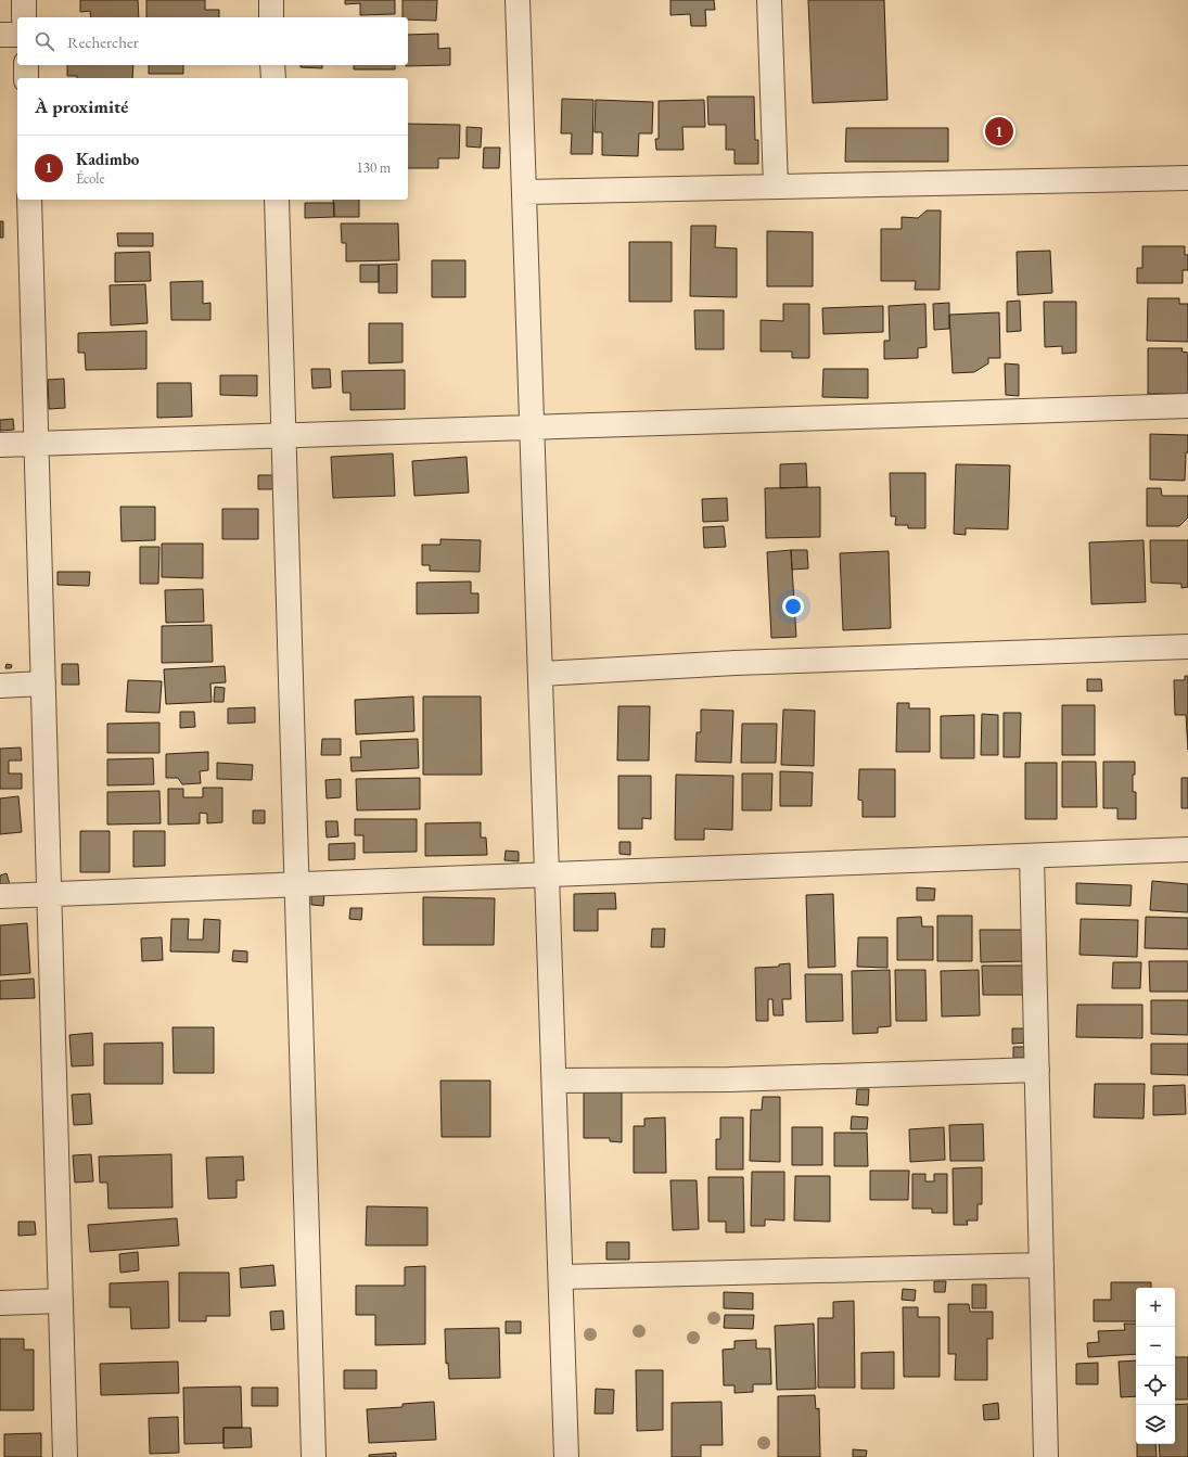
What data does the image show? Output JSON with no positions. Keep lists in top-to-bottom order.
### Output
{
  "page": {
    "search": "Rechercher",
    "heading": "À proximité",
    "pins": "1",
    "list": [
      {
        "mark": "1",
        "name": "Kadimbo",
        "note": "École",
        "value": "130 m"
      }
    ],
    "map_buttons": ["+", "−"]
  }
}
